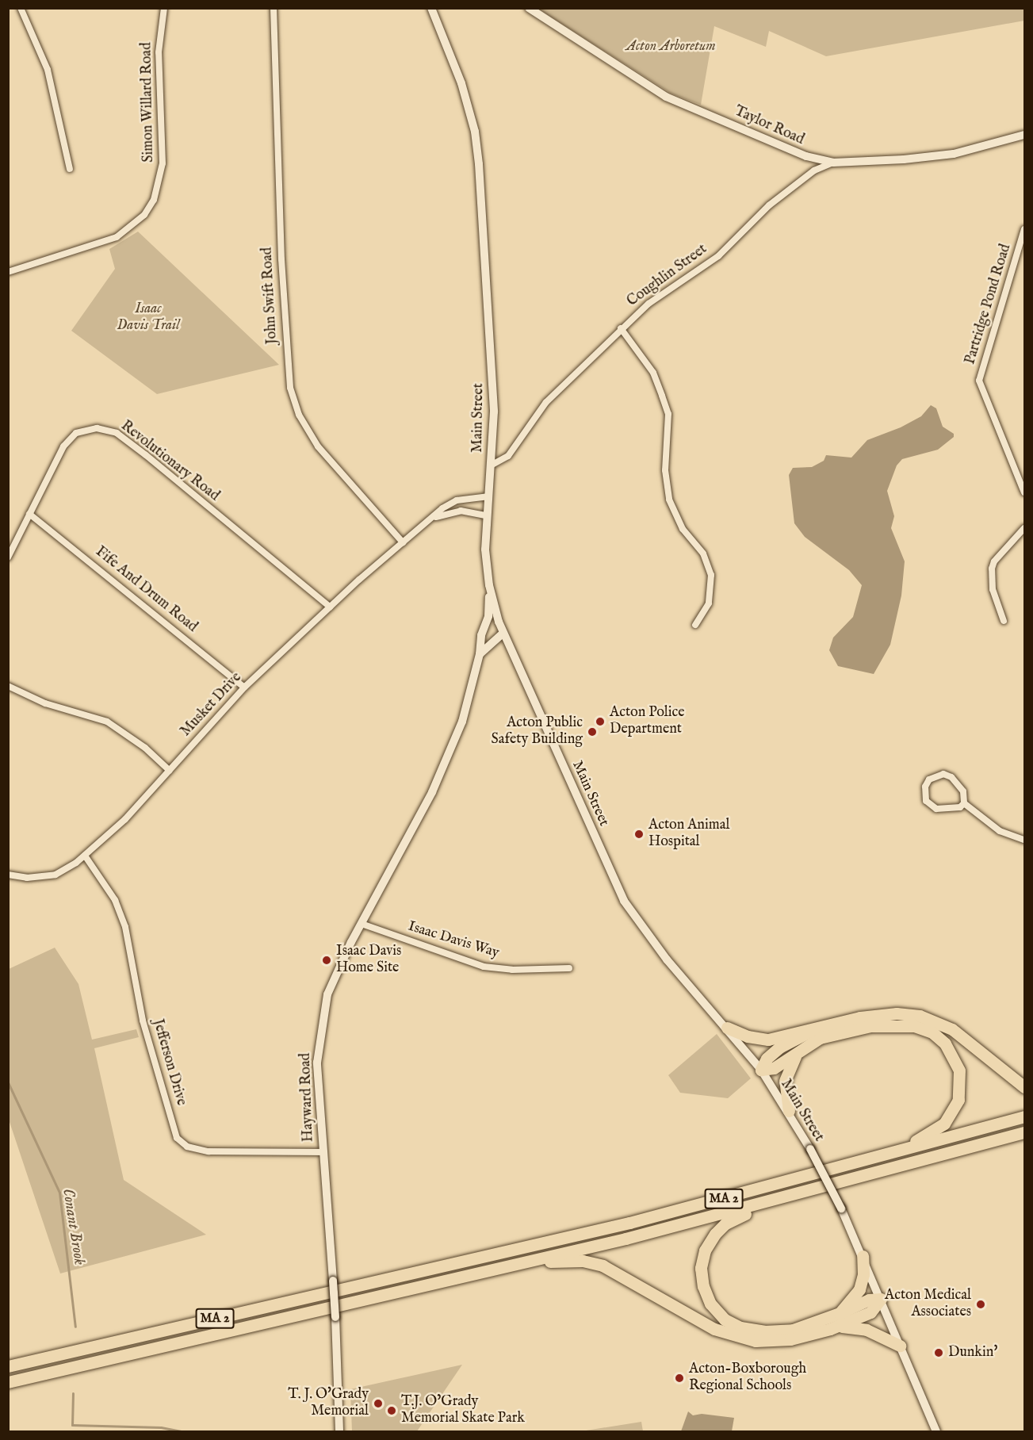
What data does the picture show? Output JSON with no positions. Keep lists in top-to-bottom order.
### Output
{
  "streets": {
    "highway": ["MA 2"],
    "main road": ["Taylor Road", "Main Street", "Hayward Road"],
    "street": [
      "Simon Willard Road",
      "Coughlin Street",
      "John Swift Road",
      "Partridge Pond Road",
      "Revolutionary Road",
      "Fife And Drum Road",
      "Musket Drive",
      "Isaac Davis Way",
      "Jefferson Drive"
    ]
  },
  "crossings": [
    ["Taylor Road", "Coughlin Street"],
    ["Coughlin Street", "Main Street"],
    ["John Swift Road", "Musket Drive"],
    ["Main Street", "Musket Drive"],
    ["Main Street", "Hayward Road"],
    ["Revolutionary Road", "Fife And Drum Road"],
    ["Revolutionary Road", "Musket Drive"],
    ["Fife And Drum Road", "Musket Drive"],
    ["Musket Drive", "Jefferson Drive"],
    ["Isaac Davis Way", "Hayward Road"],
    ["Jefferson Drive", "Hayward Road"]
  ],
  "water": ["Conant Brook"],
  "parks": ["Acton Arboretum", "Isaac Davis Trail"],
  "places": [
    "Acton Police Department",
    "Acton Public Safety Building",
    "Acton Animal Hospital",
    "Isaac Davis Home Site",
    "Acton Medical Associates",
    "Dunkin'",
    "Acton-Boxborough Regional Schools",
    "T. J. O'Grady Memorial",
    "T.J. O’Grady Memorial Skate Park"
  ]
}
